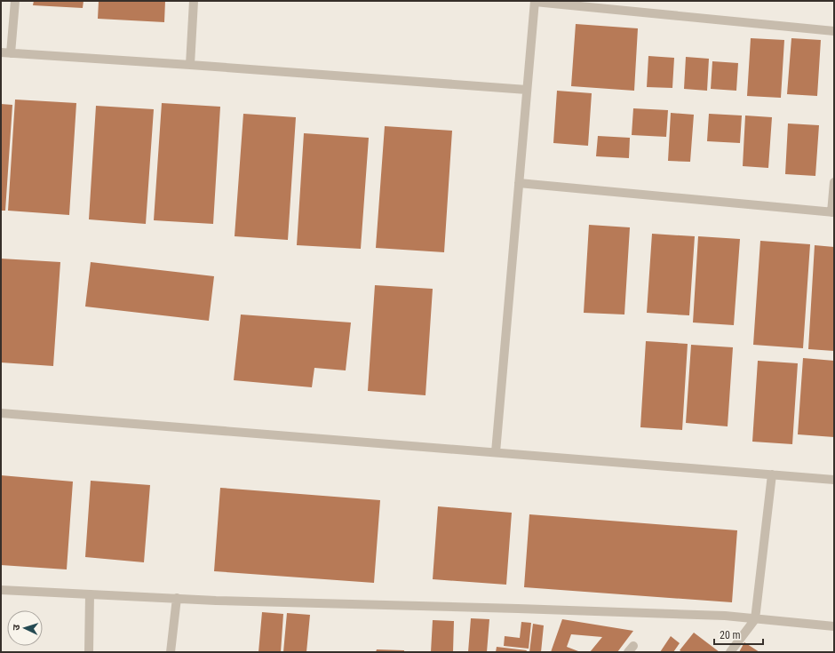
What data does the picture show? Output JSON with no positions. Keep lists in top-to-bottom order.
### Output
{
  "scale_bar": "20 m",
  "north": "left"
}
